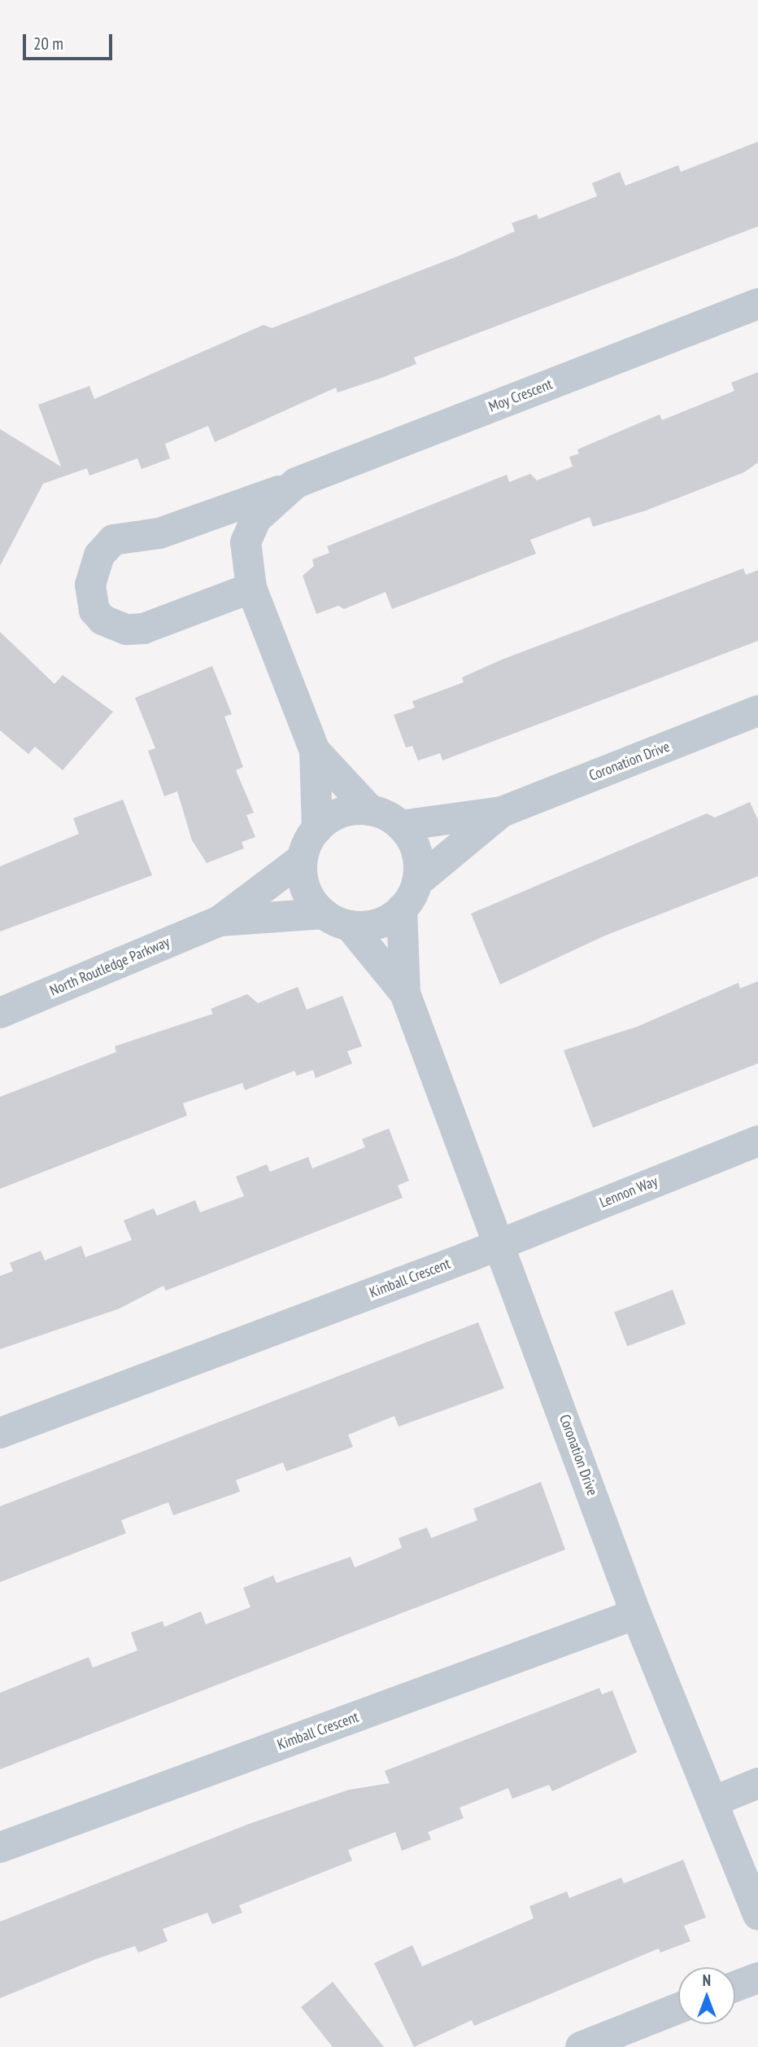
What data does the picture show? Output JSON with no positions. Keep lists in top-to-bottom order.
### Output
{
  "streets": {
    "street": [
      "Moy Crescent",
      "Coronation Drive",
      "North Routledge Parkway",
      "Lennon Way",
      "Kimball Crescent"
    ]
  },
  "crossings": [
    ["Moy Crescent", "Coronation Drive"],
    ["Moy Crescent", "North Routledge Parkway"],
    ["Coronation Drive", "North Routledge Parkway"],
    ["Coronation Drive", "Lennon Way"],
    ["Coronation Drive", "Kimball Crescent"],
    ["Lennon Way", "Kimball Crescent"]
  ],
  "scale_bar": "20 m",
  "north": "top"
}
